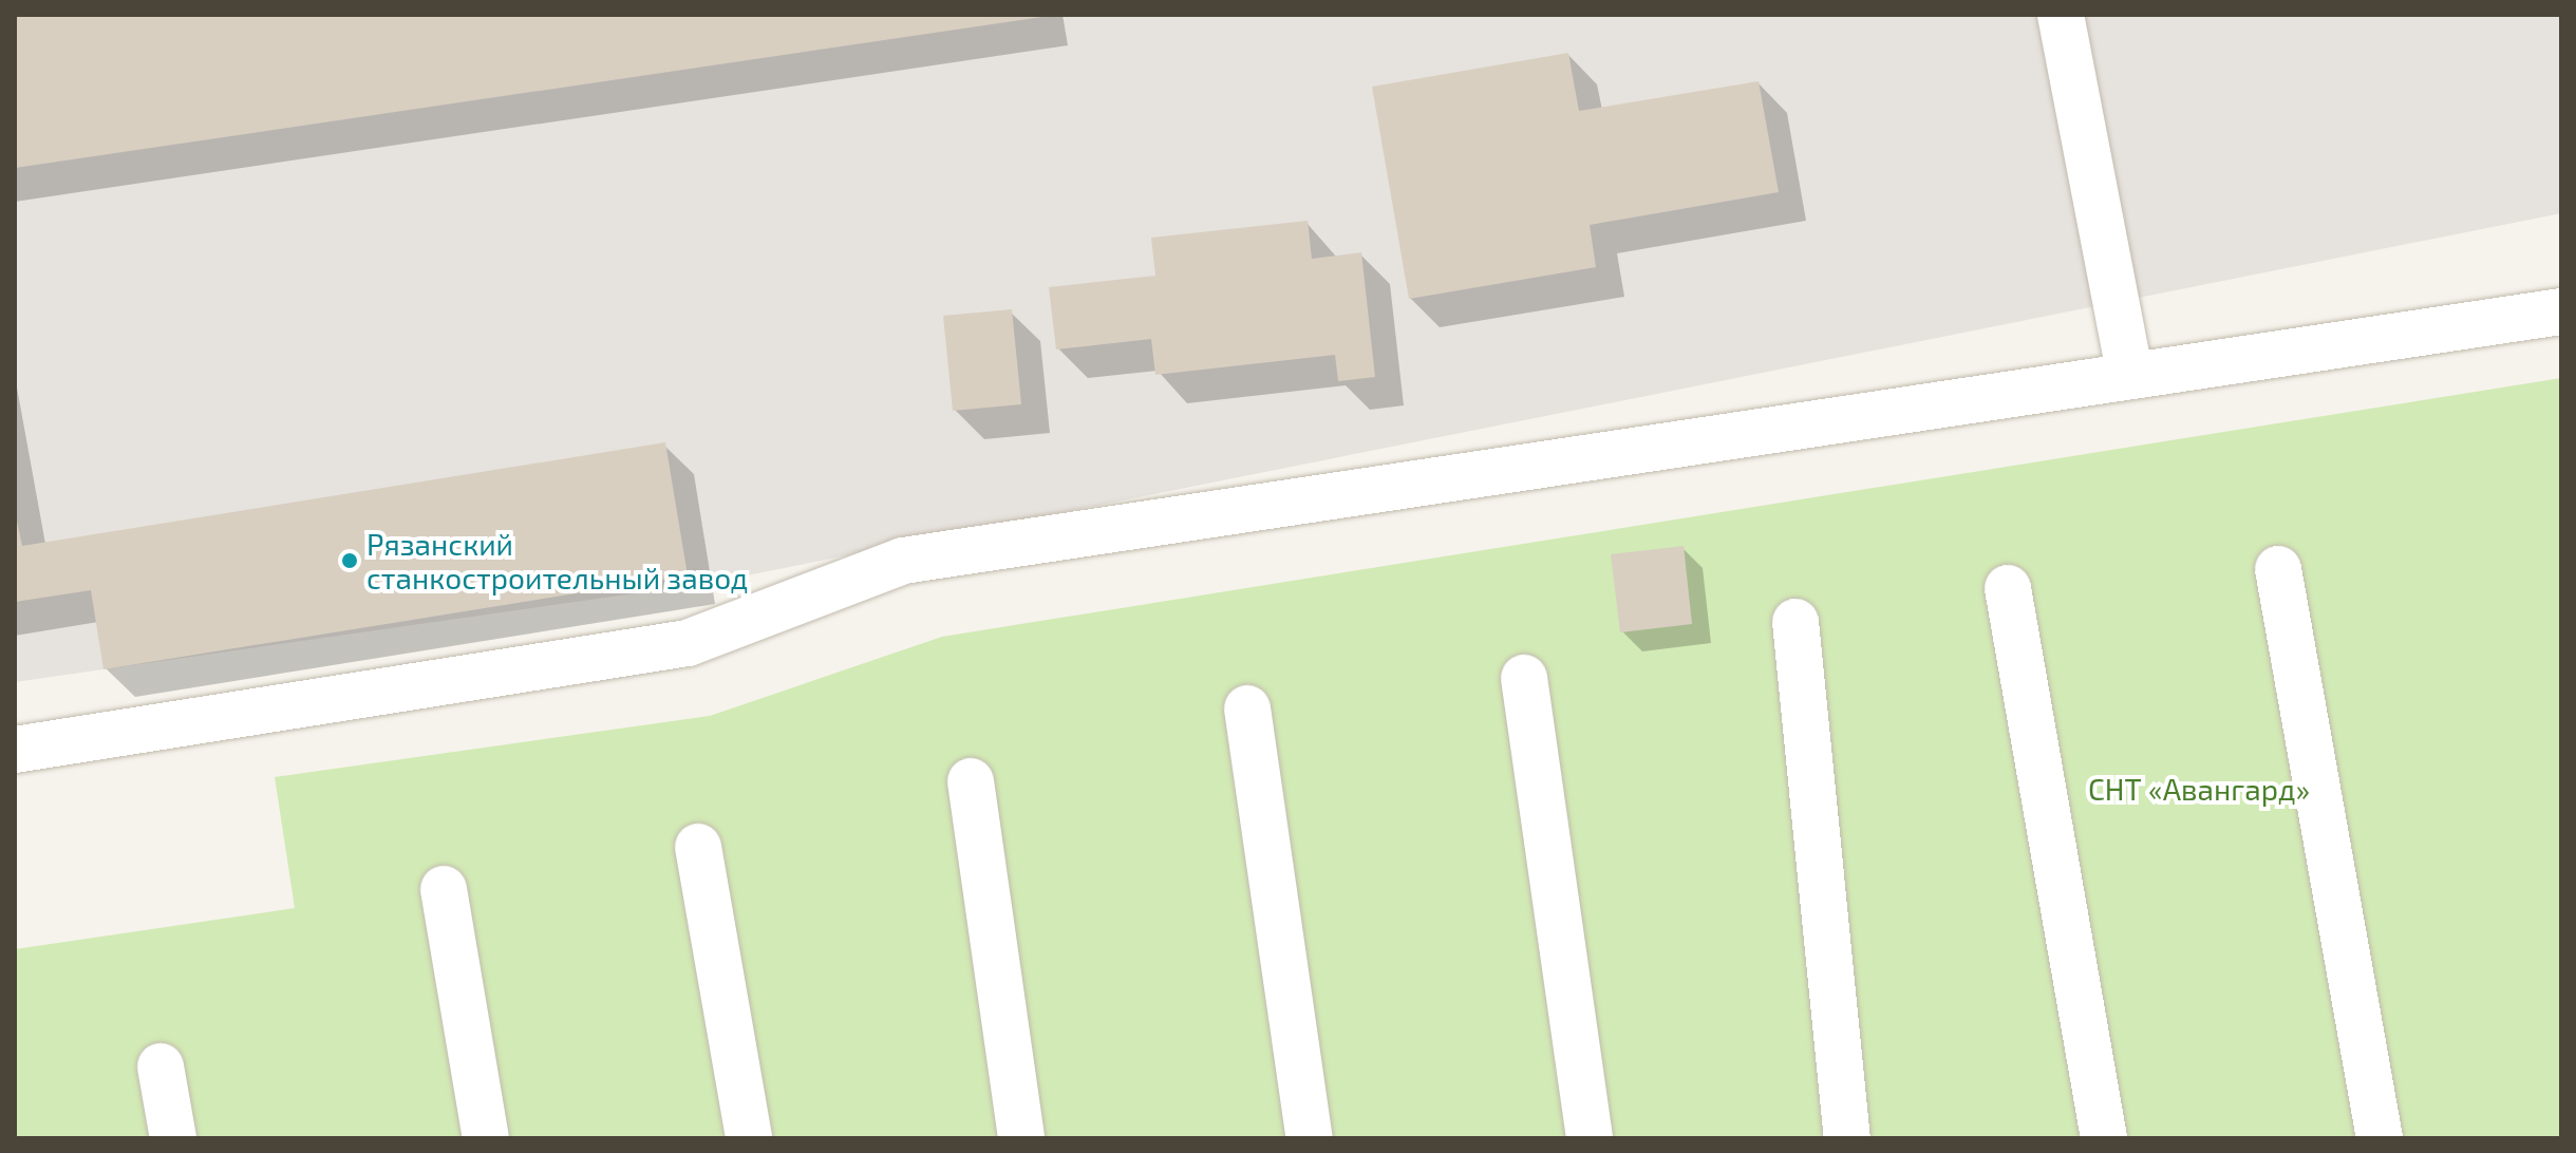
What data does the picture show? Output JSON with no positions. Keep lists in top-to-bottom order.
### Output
{
  "parks": ["СНТ «Авангард»"],
  "places": ["Рязанский станкостроительный завод"]
}
